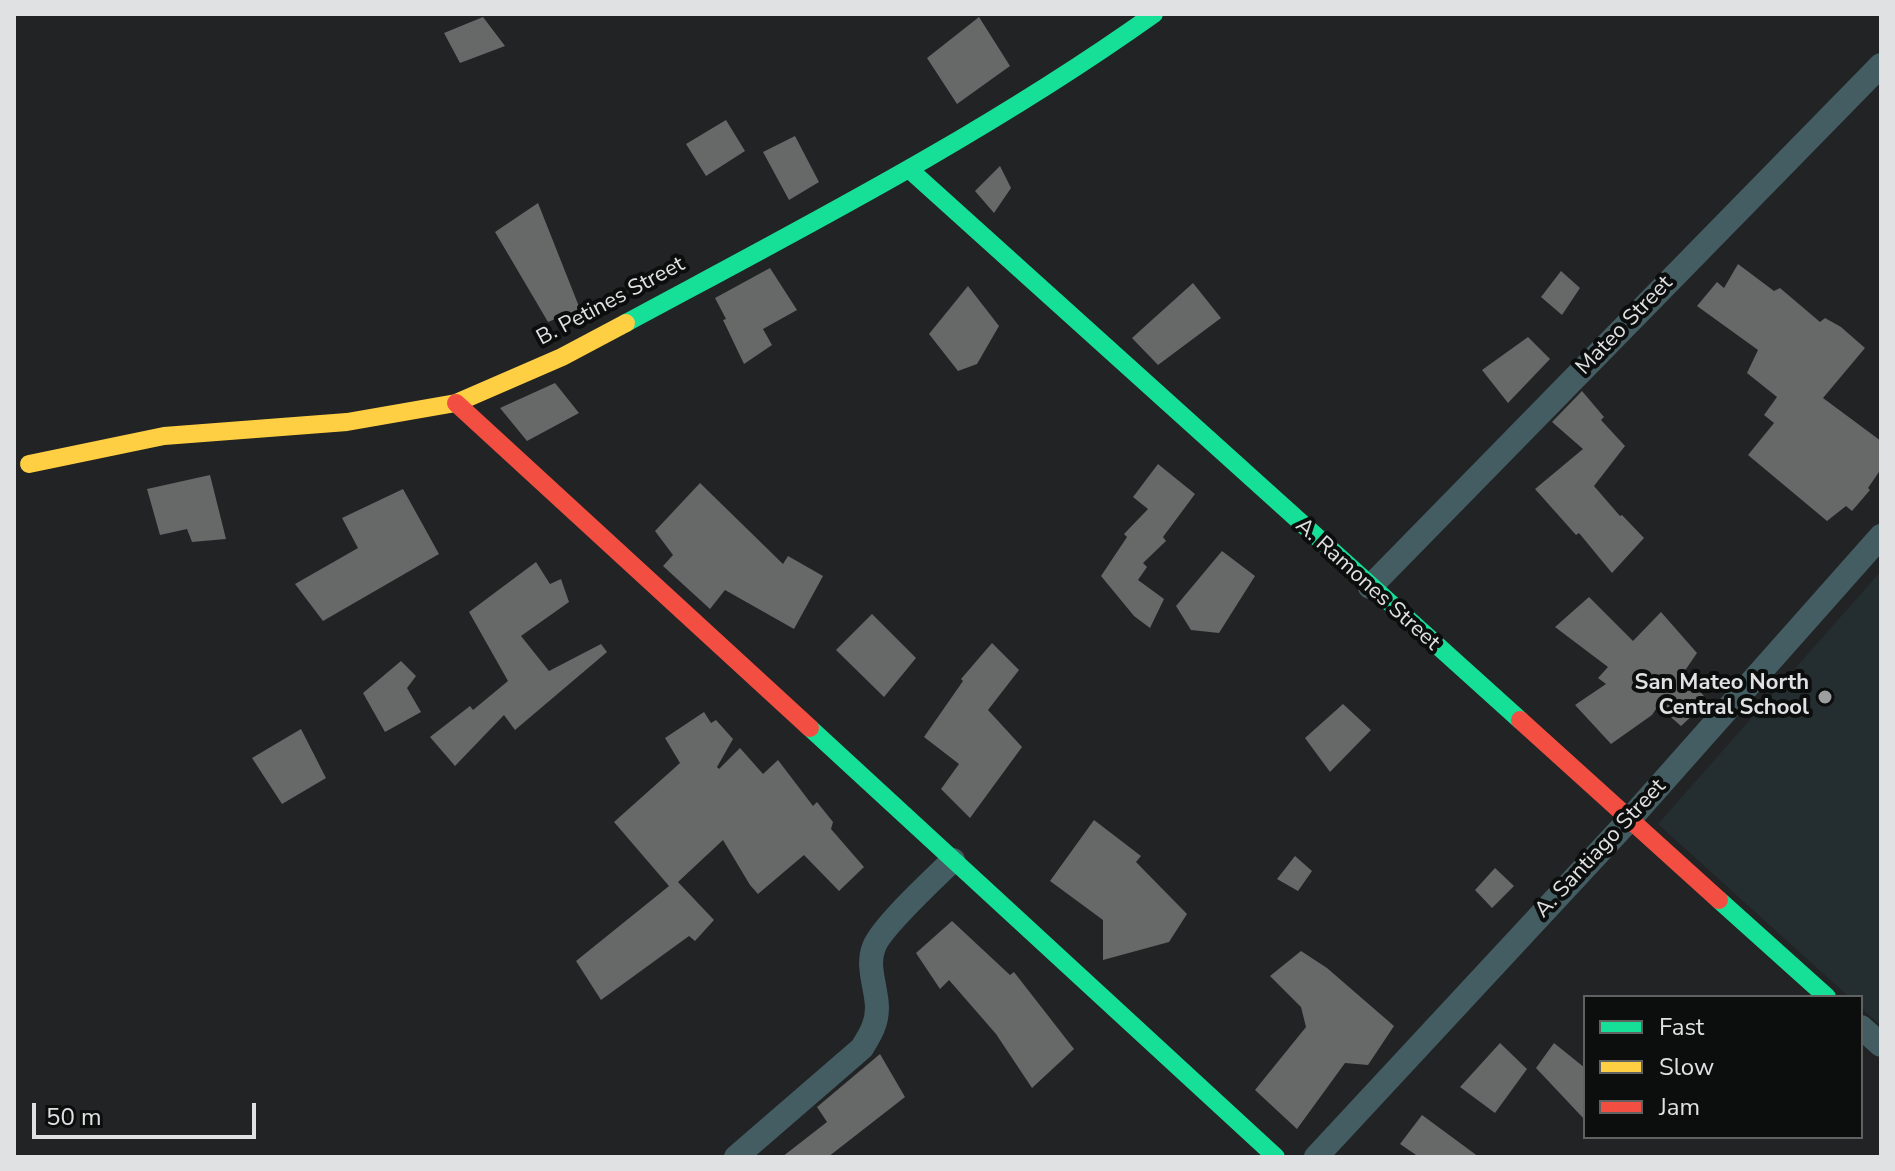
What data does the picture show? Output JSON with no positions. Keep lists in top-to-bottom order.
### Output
{
  "streets": {
    "street": [
      "B. Petines Street",
      "Mateo Street",
      "A. Ramones Street",
      "A. Santiago Street"
    ]
  },
  "crossings": [
    ["B. Petines Street", "A. Ramones Street"],
    ["Mateo Street", "A. Ramones Street"],
    ["A. Ramones Street", "A. Santiago Street"]
  ],
  "places": ["San Mateo North Central School"],
  "legend": ["Fast", "Slow", "Jam"],
  "scale_bar": "50 m"
}
